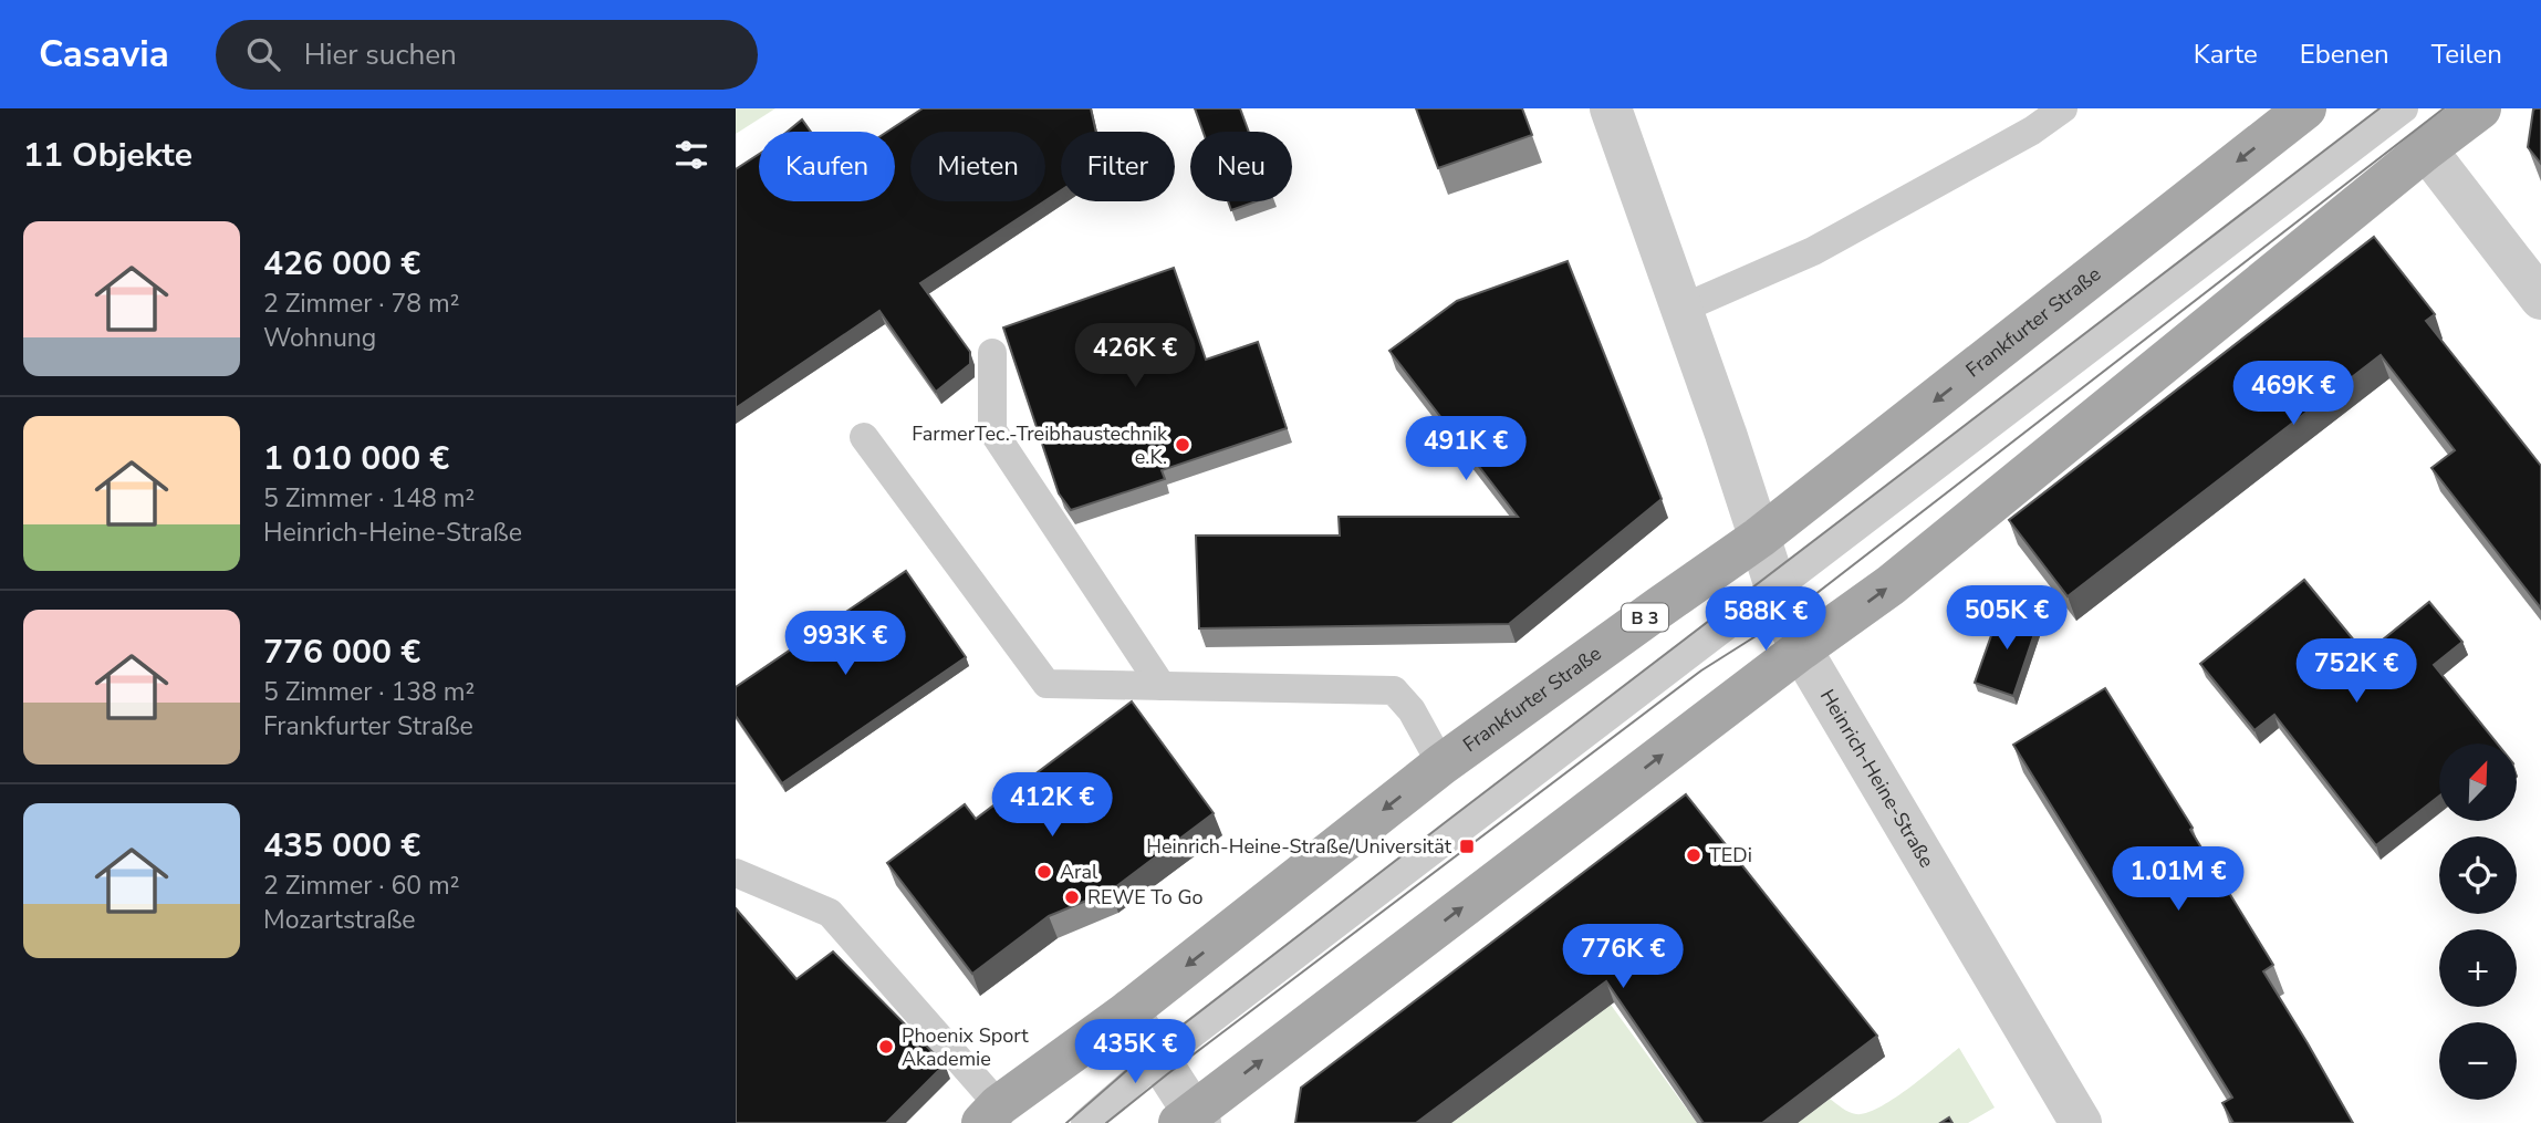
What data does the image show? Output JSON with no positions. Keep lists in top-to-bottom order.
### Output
{
  "streets": {
    "main road": ["Frankfurter Straße", "B 3"],
    "street": ["Heinrich-Heine-Straße"]
  },
  "crossings": [
    ["Frankfurter Straße", "Heinrich-Heine-Straße"]
  ],
  "places": {
    "other": [
      "FarmerTec.-Treibhaustechnik e.K.",
      "TEDi",
      "Aral",
      "REWE To Go",
      "Phoenix Sport Akademie"
    ],
    "transit": ["Heinrich-Heine-Straße/Universität"]
  },
  "north": "top right",
  "page": {
    "header": "Casavia",
    "search": "Hier suchen",
    "nav": ["Karte", "Ebenen", "Teilen"],
    "heading": "11 Objekte",
    "chip": [
      "Kaufen",
      "Mieten",
      "Filter",
      "Neu"
    ],
    "list": [
      {
        "name": "426 000 €",
        "note": "2 Zimmer · 78 m² · Wohnung"
      },
      {
        "name": "1 010 000 €",
        "note": "5 Zimmer · 148 m² · Heinrich-Heine-Straße"
      },
      {
        "name": "776 000 €",
        "note": "5 Zimmer · 138 m² · Frankfurter Straße"
      },
      {
        "name": "435 000 €",
        "note": "2 Zimmer · 60 m² · Mozartstraße"
      }
    ],
    "price": [
      "426K €",
      "469K €",
      "491K €",
      "505K €",
      "588K €",
      "993K €",
      "752K €",
      "412K €",
      "1.01M €",
      "776K €",
      "435K €"
    ],
    "map_buttons": ["+", "−"]
  }
}
